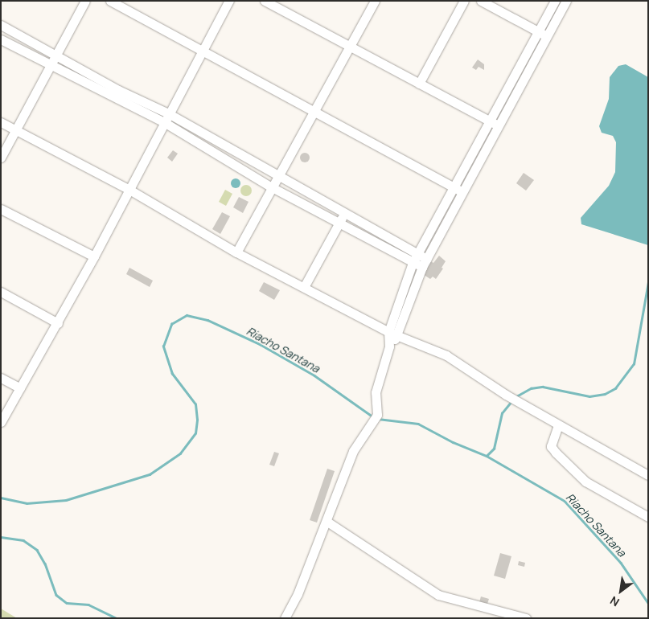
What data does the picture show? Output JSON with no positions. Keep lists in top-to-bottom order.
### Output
{
  "water": ["Riacho Santana"],
  "north": "bottom left"
}
